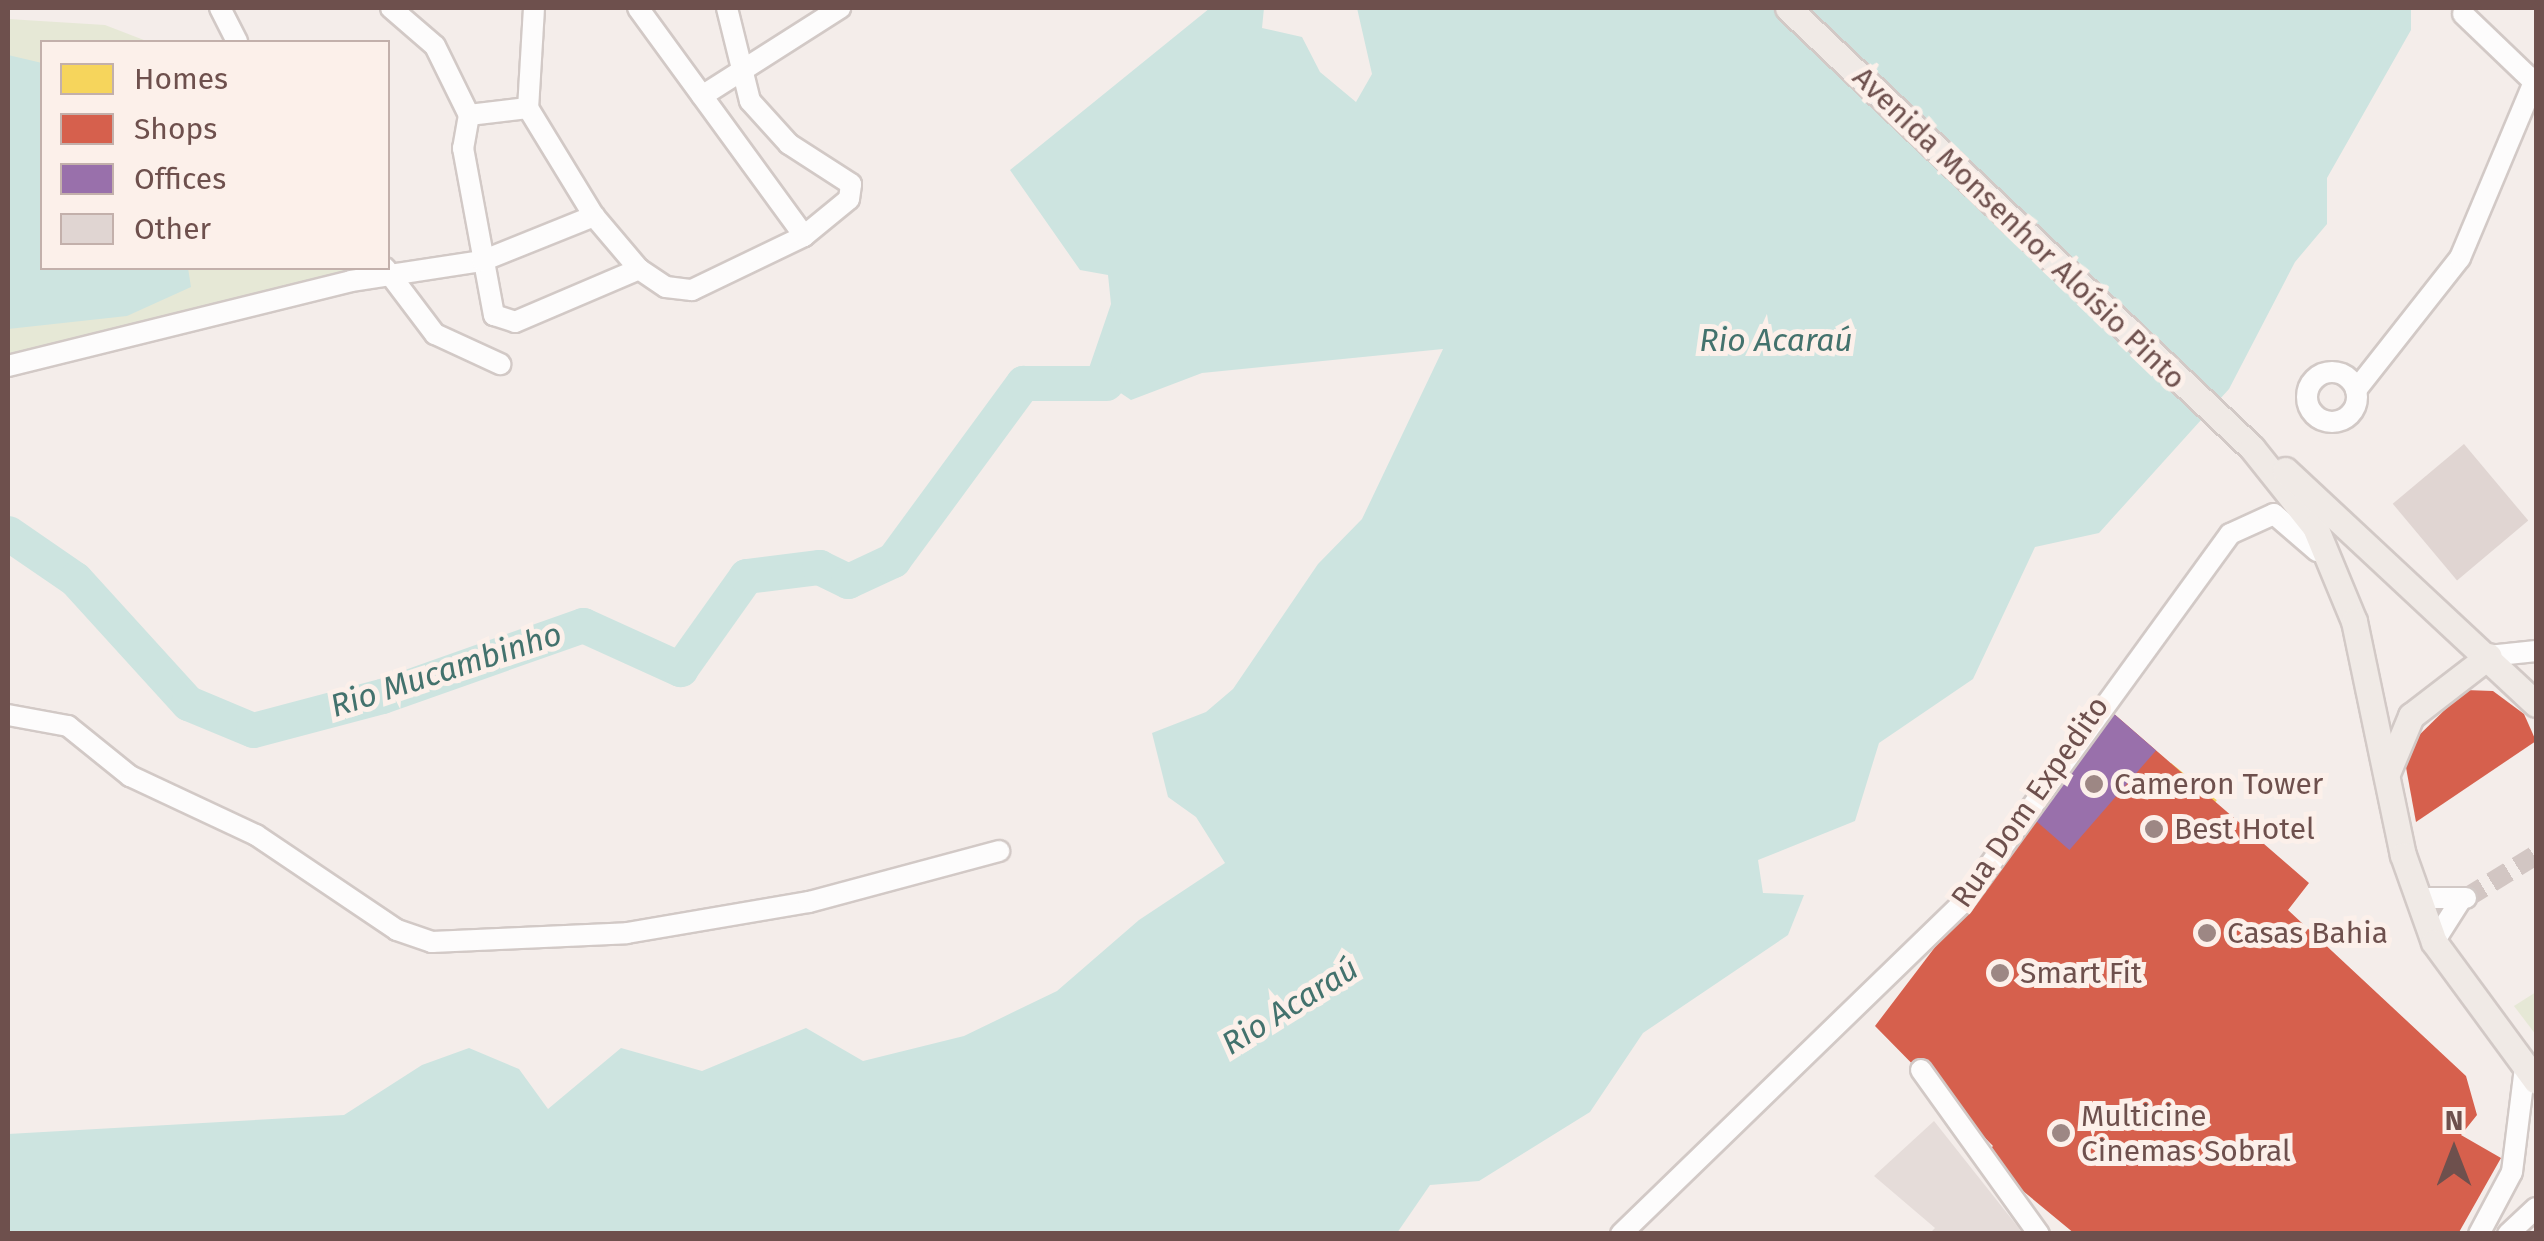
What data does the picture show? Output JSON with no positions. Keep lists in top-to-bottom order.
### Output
{
  "streets": {
    "main road": ["Avenida Monsenhor Aloísio Pinto"],
    "street": ["Rua Dom Expedito"]
  },
  "crossings": [
    ["Avenida Monsenhor Aloísio Pinto", "Rua Dom Expedito"]
  ],
  "water": ["Rio Acaraú", "Rio Mucambinho"],
  "places": [
    "Cameron Tower",
    "Best Hotel",
    "Casas Bahia",
    "Smart Fit",
    "Multicine Cinemas Sobral"
  ],
  "legend": [
    "Homes",
    "Shops",
    "Offices",
    "Other"
  ],
  "north": "top"
}
